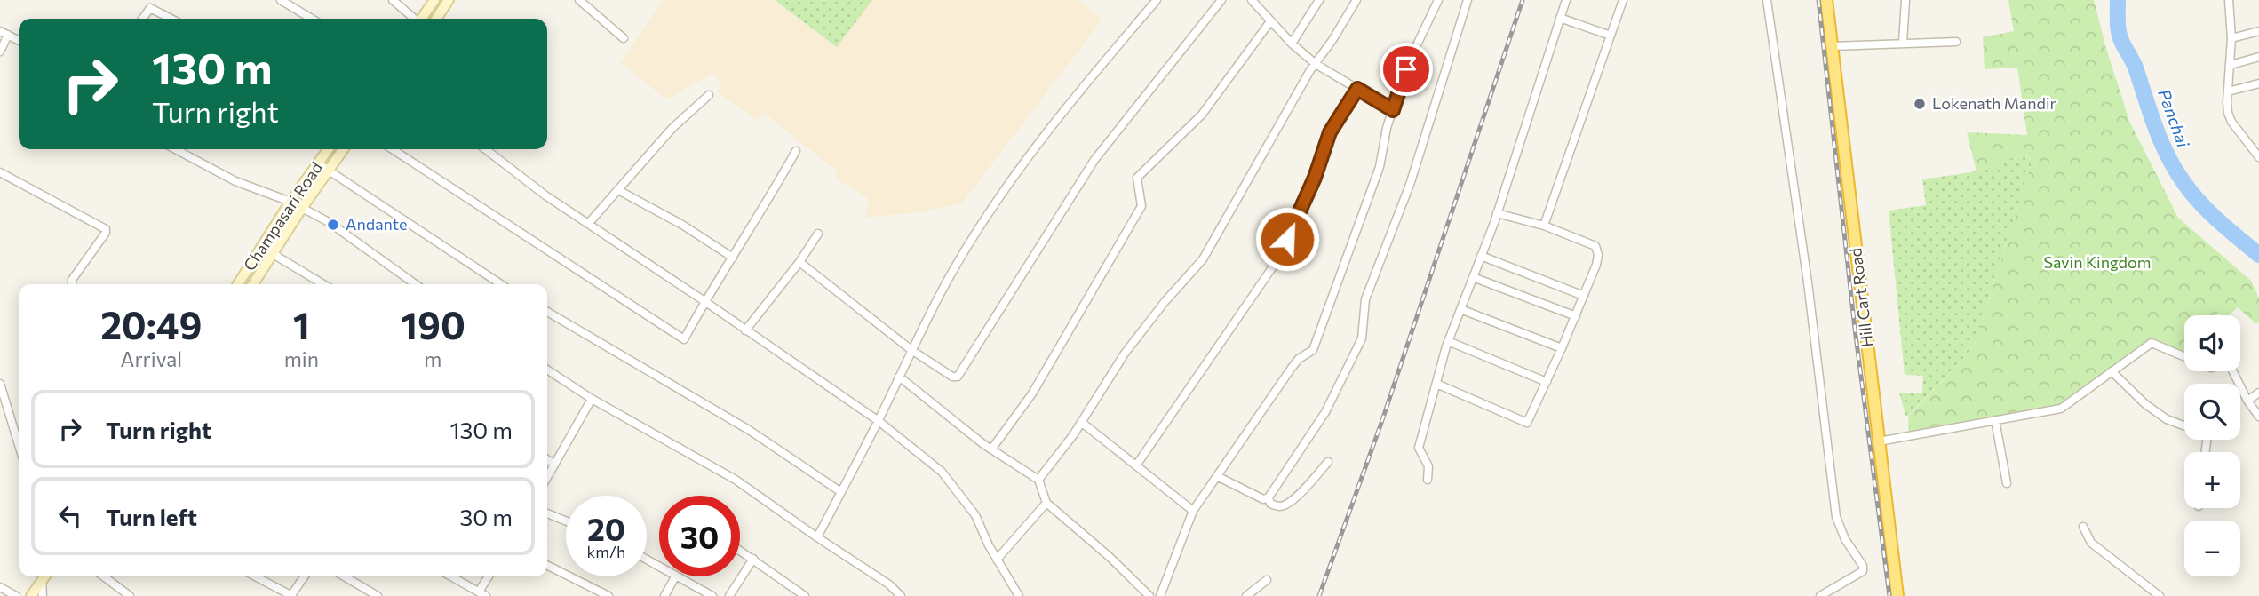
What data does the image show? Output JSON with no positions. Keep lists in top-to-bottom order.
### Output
{
  "streets": {
    "highway": ["Hill Cart Road"],
    "main road": ["Champasari Road"]
  },
  "water": ["Panchai"],
  "parks": ["Savin Kingdom"],
  "places": ["Lokenath Mandir", "Andante"],
  "page": {
    "turn": ["130 m", "Turn right"],
    "eta": [
      "20:49",
      "Arrival",
      "1",
      "min",
      "190",
      "m"
    ],
    "map_buttons": ["+", "−"],
    "list": [
      {
        "name": "Turn right",
        "value": "130 m"
      },
      {
        "name": "Turn left",
        "value": "30 m"
      }
    ],
    "speed": "20 km/h",
    "limit": "30"
  }
}
